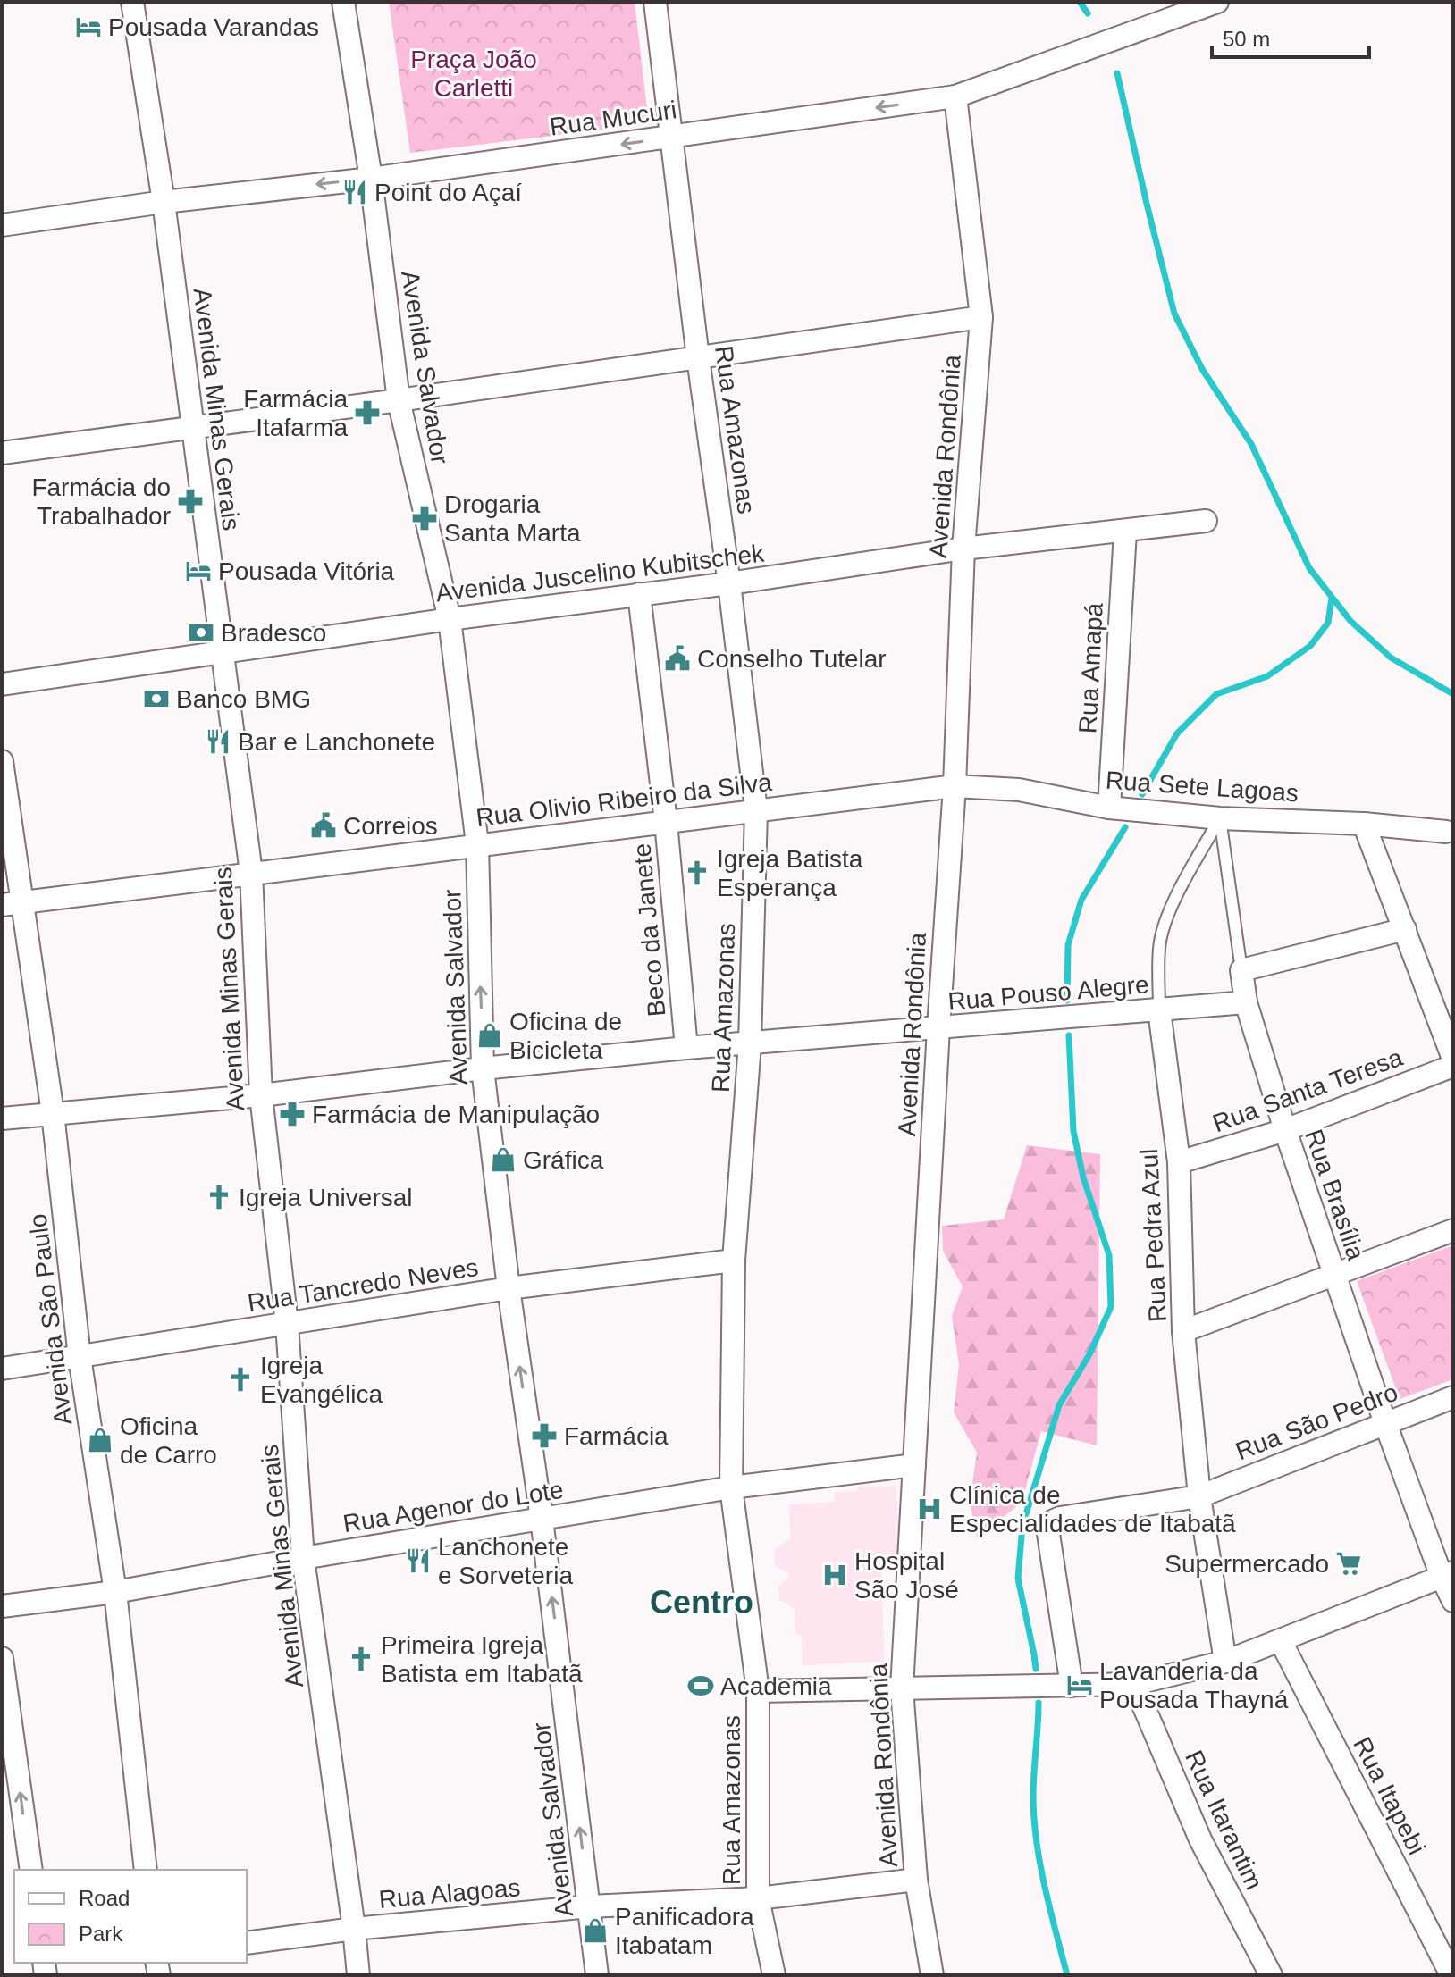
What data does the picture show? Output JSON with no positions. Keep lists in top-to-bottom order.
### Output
{
  "streets": {
    "street": [
      "Rua Mucuri",
      "Avenida Salvador",
      "Avenida Minas Gerais",
      "Rua Amazonas",
      "Avenida Rondônia",
      "Avenida Juscelino Kubitschek",
      "Rua Amapá",
      "Rua Sete Lagoas",
      "Rua Olivio Ribeiro da Silva",
      "Beco da Janete",
      "Rua Pouso Alegre",
      "Rua Santa Teresa",
      "Rua Brasília",
      "Rua Pedra Azul",
      "Rua Tancredo Neves",
      "Avenida São Paulo",
      "Rua São Pedro",
      "Rua Agenor do Lote",
      "Rua Itapebi",
      "Rua Itarantim",
      "Rua Alagoas"
    ]
  },
  "crossings": [
    ["Rua Mucuri", "Avenida Salvador"],
    ["Rua Mucuri", "Avenida Minas Gerais"],
    ["Rua Mucuri", "Rua Amazonas"],
    ["Rua Mucuri", "Avenida Rondônia"],
    ["Avenida Salvador", "Avenida Juscelino Kubitschek"],
    ["Avenida Salvador", "Rua Olivio Ribeiro da Silva"],
    ["Avenida Salvador", "Rua Pouso Alegre"],
    ["Avenida Salvador", "Rua Tancredo Neves"],
    ["Avenida Salvador", "Rua Agenor do Lote"],
    ["Avenida Salvador", "Rua Alagoas"],
    ["Avenida Minas Gerais", "Avenida Juscelino Kubitschek"],
    ["Avenida Minas Gerais", "Rua Olivio Ribeiro da Silva"],
    ["Avenida Minas Gerais", "Rua Pouso Alegre"],
    ["Avenida Minas Gerais", "Rua Tancredo Neves"],
    ["Avenida Minas Gerais", "Rua Agenor do Lote"],
    ["Avenida Minas Gerais", "Rua Alagoas"],
    ["Rua Amazonas", "Avenida Juscelino Kubitschek"],
    ["Rua Amazonas", "Rua Olivio Ribeiro da Silva"],
    ["Rua Amazonas", "Rua Pouso Alegre"],
    ["Rua Amazonas", "Rua Tancredo Neves"],
    ["Rua Amazonas", "Rua Agenor do Lote"],
    ["Rua Amazonas", "Rua Alagoas"],
    ["Avenida Rondônia", "Avenida Juscelino Kubitschek"],
    ["Avenida Rondônia", "Rua Sete Lagoas"],
    ["Avenida Rondônia", "Rua Olivio Ribeiro da Silva"],
    ["Avenida Rondônia", "Rua Pouso Alegre"],
    ["Avenida Rondônia", "Rua Agenor do Lote"],
    ["Avenida Rondônia", "Rua Alagoas"],
    ["Avenida Juscelino Kubitschek", "Rua Amapá"],
    ["Avenida Juscelino Kubitschek", "Beco da Janete"],
    ["Rua Amapá", "Rua Sete Lagoas"],
    ["Rua Sete Lagoas", "Rua Olivio Ribeiro da Silva"],
    ["Rua Sete Lagoas", "Rua Brasília"],
    ["Rua Sete Lagoas", "Rua Pedra Azul"],
    ["Rua Olivio Ribeiro da Silva", "Beco da Janete"],
    ["Rua Olivio Ribeiro da Silva", "Avenida São Paulo"],
    ["Beco da Janete", "Rua Pouso Alegre"],
    ["Rua Pouso Alegre", "Rua Brasília"],
    ["Rua Pouso Alegre", "Rua Pedra Azul"],
    ["Rua Pouso Alegre", "Avenida São Paulo"],
    ["Rua Santa Teresa", "Rua Brasília"],
    ["Rua Santa Teresa", "Rua Pedra Azul"],
    ["Rua Brasília", "Rua Pedra Azul"],
    ["Rua Brasília", "Rua São Pedro"],
    ["Rua Pedra Azul", "Rua São Pedro"],
    ["Rua Tancredo Neves", "Avenida São Paulo"],
    ["Avenida São Paulo", "Rua Agenor do Lote"]
  ],
  "one_way": ["Rua Mucuri", "Avenida Salvador"],
  "districts": ["Centro"],
  "parks": ["Praça João Carletti"],
  "places": {
    "hotel": ["Pousada Varandas", "Pousada Vitória", "Lavanderia da Pousada Thayná"],
    "restaurant": ["Point do Açaí", "Bar e Lanchonete", "Lanchonete e Sorveteria"],
    "pharmacy": [
      "Farmácia Itafarma",
      "Farmácia do Trabalhador",
      "Drogaria Santa Marta",
      "Farmácia de Manipulação",
      "Farmácia"
    ],
    "bank": ["Bradesco", "Banco BMG"],
    "public building": ["Conselho Tutelar", "Correios"],
    "church": [
      "Igreja Batista Esperança",
      "Igreja Universal",
      "Igreja Evangélica",
      "Primeira Igreja Batista em Itabatã"
    ],
    "shop": [
      "Oficina de Bicicleta",
      "Gráfica",
      "Oficina de Carro",
      "Panificadora Itabatam"
    ],
    "hospital": ["Clínica de Especialidades de Itabatã", "Hospital São José"],
    "supermarket": ["Supermercado"],
    "sports": ["Academia"]
  },
  "legend": ["Road", "Park"],
  "scale_bar": "50 m"
}
